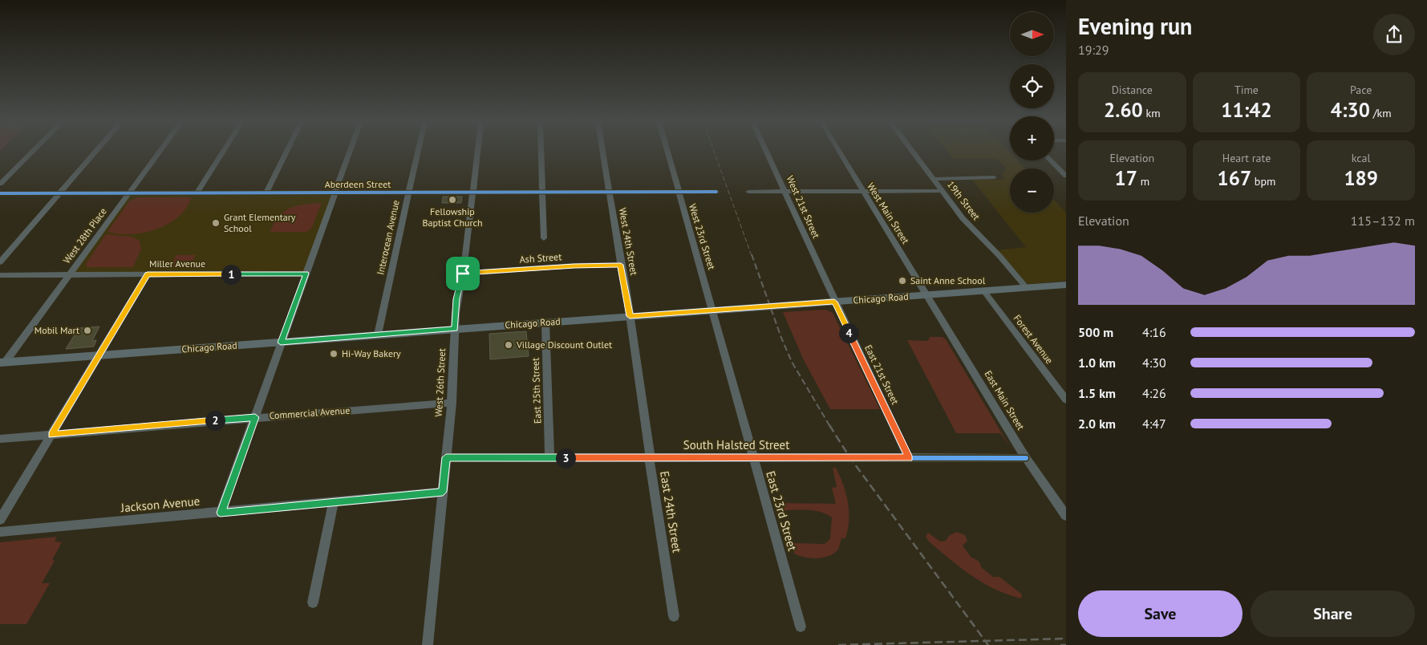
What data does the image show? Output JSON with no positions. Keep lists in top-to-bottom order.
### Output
{
  "streets": {
    "main road": ["Chicago Road"],
    "street": [
      "Aberdeen Street",
      "19th Street",
      "West 21st Street",
      "West Main Street",
      "West 28th Place",
      "West 23rd Street",
      "Interocean Avenue",
      "West 24th Street",
      "Ash Street",
      "Miller Avenue",
      "Forest Avenue",
      "East 21st Street",
      "West 26th Street",
      "East 25th Street",
      "East Main Street",
      "Commercial Avenue",
      "South Halsted Street",
      "Jackson Avenue",
      "East 23rd Street",
      "East 24th Street"
    ]
  },
  "crossings": [
    ["Aberdeen Street", "West 28th Place"],
    ["Aberdeen Street", "West 23rd Street"],
    ["Aberdeen Street", "Interocean Avenue"],
    ["Aberdeen Street", "West 24th Street"],
    ["Aberdeen Street", "West 26th Street"],
    ["19th Street", "Chicago Road"],
    ["West 21st Street", "Chicago Road"],
    ["West 21st Street", "East 21st Street"],
    ["West Main Street", "Chicago Road"],
    ["West Main Street", "East Main Street"],
    ["West 28th Place", "Miller Avenue"],
    ["West 28th Place", "Chicago Road"],
    ["West 23rd Street", "Chicago Road"],
    ["West 23rd Street", "East 23rd Street"],
    ["Interocean Avenue", "Chicago Road"],
    ["West 24th Street", "Ash Street"],
    ["West 24th Street", "Chicago Road"],
    ["West 24th Street", "East 24th Street"],
    ["Ash Street", "West 26th Street"],
    ["Chicago Road", "Forest Avenue"],
    ["Chicago Road", "East 21st Street"],
    ["Chicago Road", "West 26th Street"],
    ["Chicago Road", "East 25th Street"],
    ["Chicago Road", "East Main Street"],
    ["Chicago Road", "East 23rd Street"],
    ["Chicago Road", "East 24th Street"],
    ["East 21st Street", "South Halsted Street"],
    ["West 26th Street", "Commercial Avenue"],
    ["West 26th Street", "South Halsted Street"],
    ["West 26th Street", "Jackson Avenue"],
    ["East 25th Street", "South Halsted Street"],
    ["East Main Street", "South Halsted Street"],
    ["South Halsted Street", "East 23rd Street"],
    ["South Halsted Street", "East 24th Street"]
  ],
  "places": [
    "Fellowship Baptist Church",
    "Grant Elementary School",
    "Saint Anne School",
    "Mobil Mart",
    "Village Discount Outlet",
    "Hi-Way Bakery"
  ],
  "north": "right",
  "page": {
    "heading": ["Evening run", "19:29"],
    "map_buttons": ["+", "−"],
    "stats": [
      ["Distance", "2.60 km"],
      ["Time", "11:42"],
      ["Pace", "4:30 /km"],
      ["Elevation", "17 m"],
      ["Heart rate", "167 bpm"],
      ["kcal", "189"]
    ],
    "chart": ["Elevation", "115–132 m"],
    "pins": [
      "1",
      "4",
      "2",
      "3"
    ],
    "list": [
      {
        "name": "500 m",
        "note": "4:16"
      },
      {
        "name": "1.0 km",
        "note": "4:30"
      },
      {
        "name": "1.5 km",
        "note": "4:26"
      },
      {
        "name": "2.0 km",
        "note": "4:47"
      }
    ],
    "buttons": ["Save", "Share"]
  }
}
